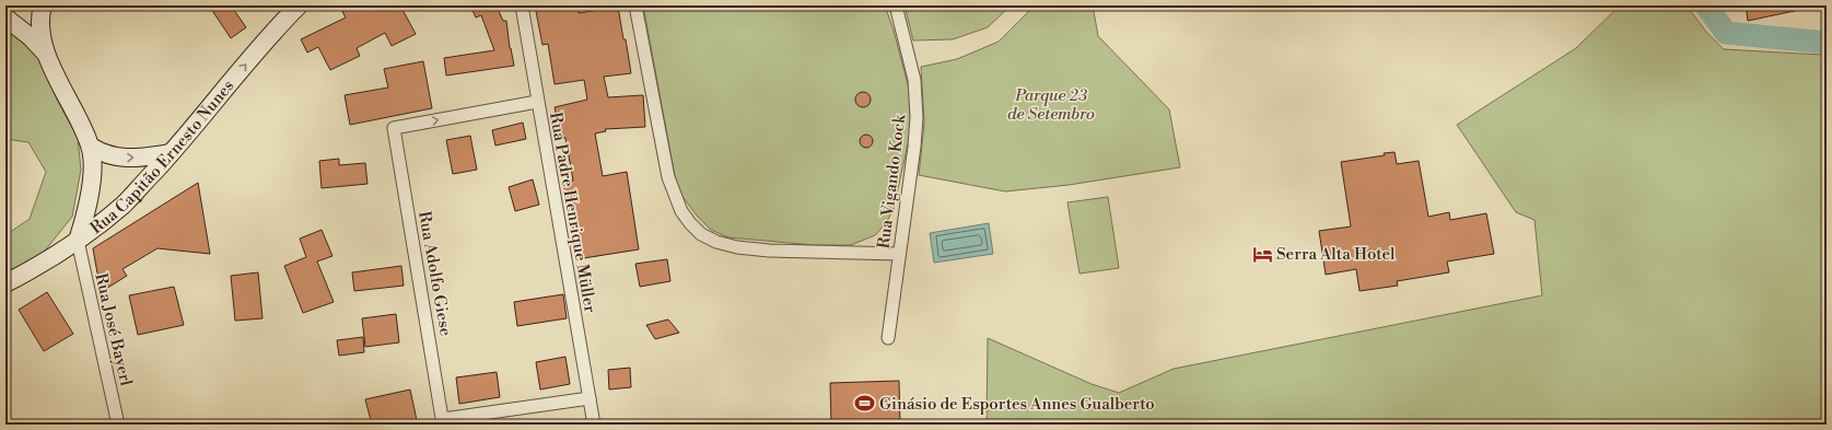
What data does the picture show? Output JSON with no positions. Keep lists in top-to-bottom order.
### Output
{
  "streets": {
    "main road": ["Rua Capitão Ernesto Nunes"],
    "street": [
      "Rua Vigando Kock",
      "Rua Padre Henrique Müller",
      "Rua Adolfo Giese",
      "Rua José Bayerl"
    ]
  },
  "crossings": [
    ["Rua Capitão Ernesto Nunes", "Rua José Bayerl"],
    ["Rua Padre Henrique Müller", "Rua Adolfo Giese"]
  ],
  "one_way": ["Rua Capitão Ernesto Nunes"],
  "parks": ["Parque 23 de Setembro"],
  "places": {
    "hotel": ["Serra Alta Hotel"],
    "sports": ["Ginásio de Esportes Annes Gualberto"]
  }
}
